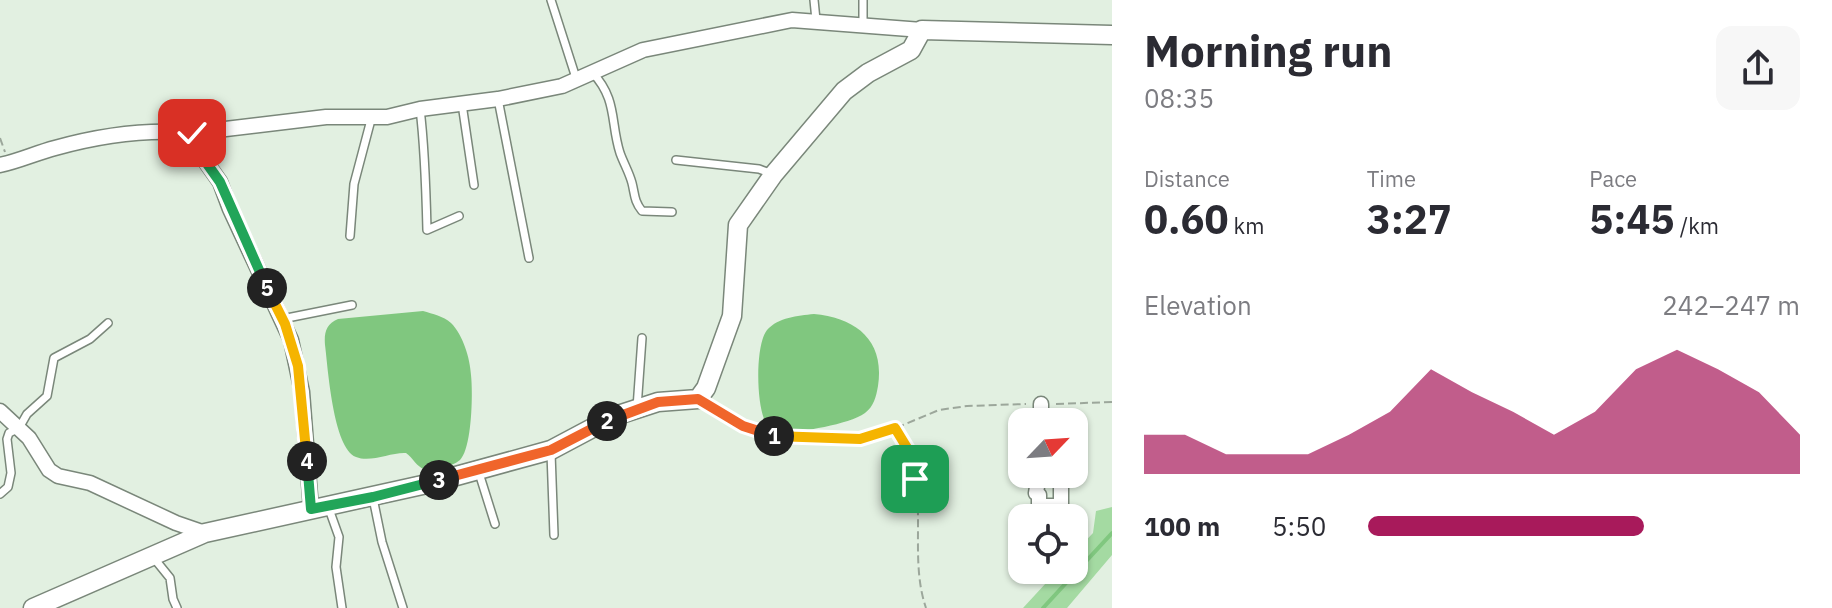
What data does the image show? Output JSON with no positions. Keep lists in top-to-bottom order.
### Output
{
  "north": "top right",
  "page": {
    "heading": ["Morning run", "08:35"],
    "stats": [
      ["Distance", "0.60 km"],
      ["Time", "3:27"],
      ["Pace", "5:45 /km"]
    ],
    "pins": [
      "5",
      "2",
      "1",
      "4",
      "3"
    ],
    "chart": ["Elevation", "242–247 m"],
    "list": [
      {
        "name": "100 m",
        "note": "5:50"
      }
    ]
  }
}
